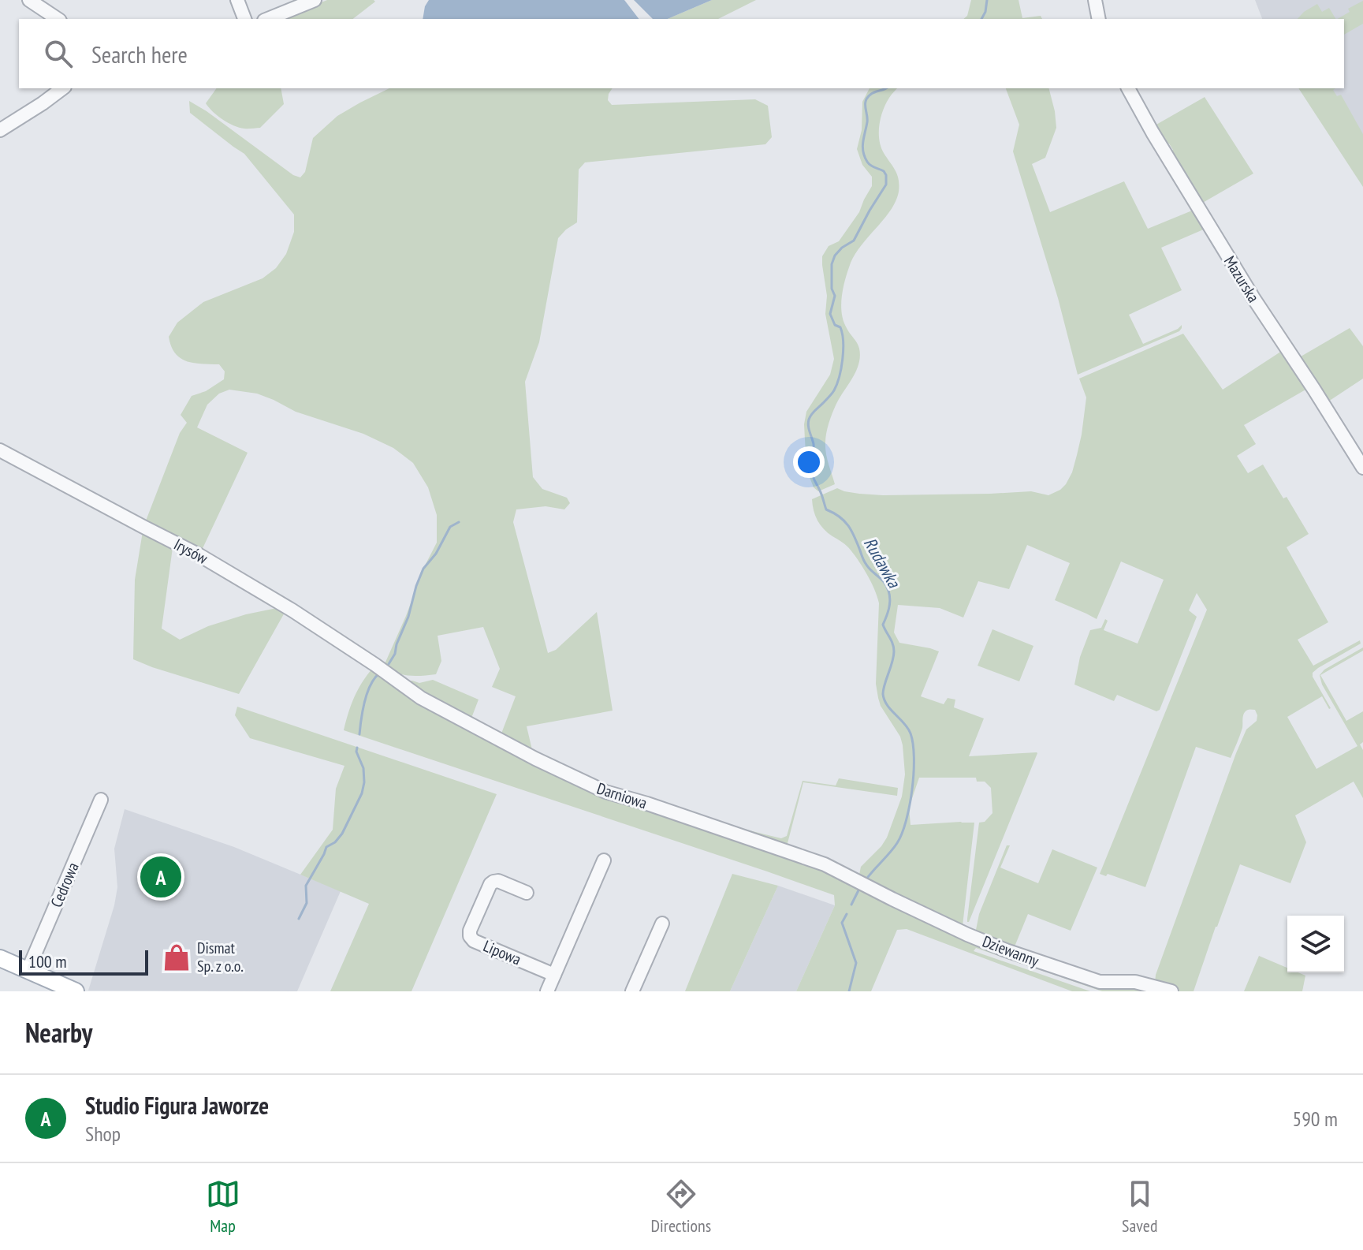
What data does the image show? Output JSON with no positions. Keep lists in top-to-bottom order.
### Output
{
  "streets": {
    "street": [
      "Mazurska",
      "Irysów",
      "Darniowa",
      "Cedrowa",
      "Dziewanny",
      "Lipowa"
    ]
  },
  "crossings": [
    ["Irysów", "Darniowa"],
    ["Darniowa", "Dziewanny"]
  ],
  "water": ["Rudawka"],
  "places": {
    "shop": ["Dismat Sp. z o.o."]
  },
  "scale_bar": "100 m",
  "page": {
    "search": "Search here",
    "pins": "A",
    "scale": "100 m",
    "heading": "Nearby",
    "list": [
      {
        "mark": "A",
        "name": "Studio Figura Jaworze",
        "note": "Shop",
        "value": "590 m"
      }
    ],
    "nav": ["Map", "Directions", "Saved"]
  }
}
